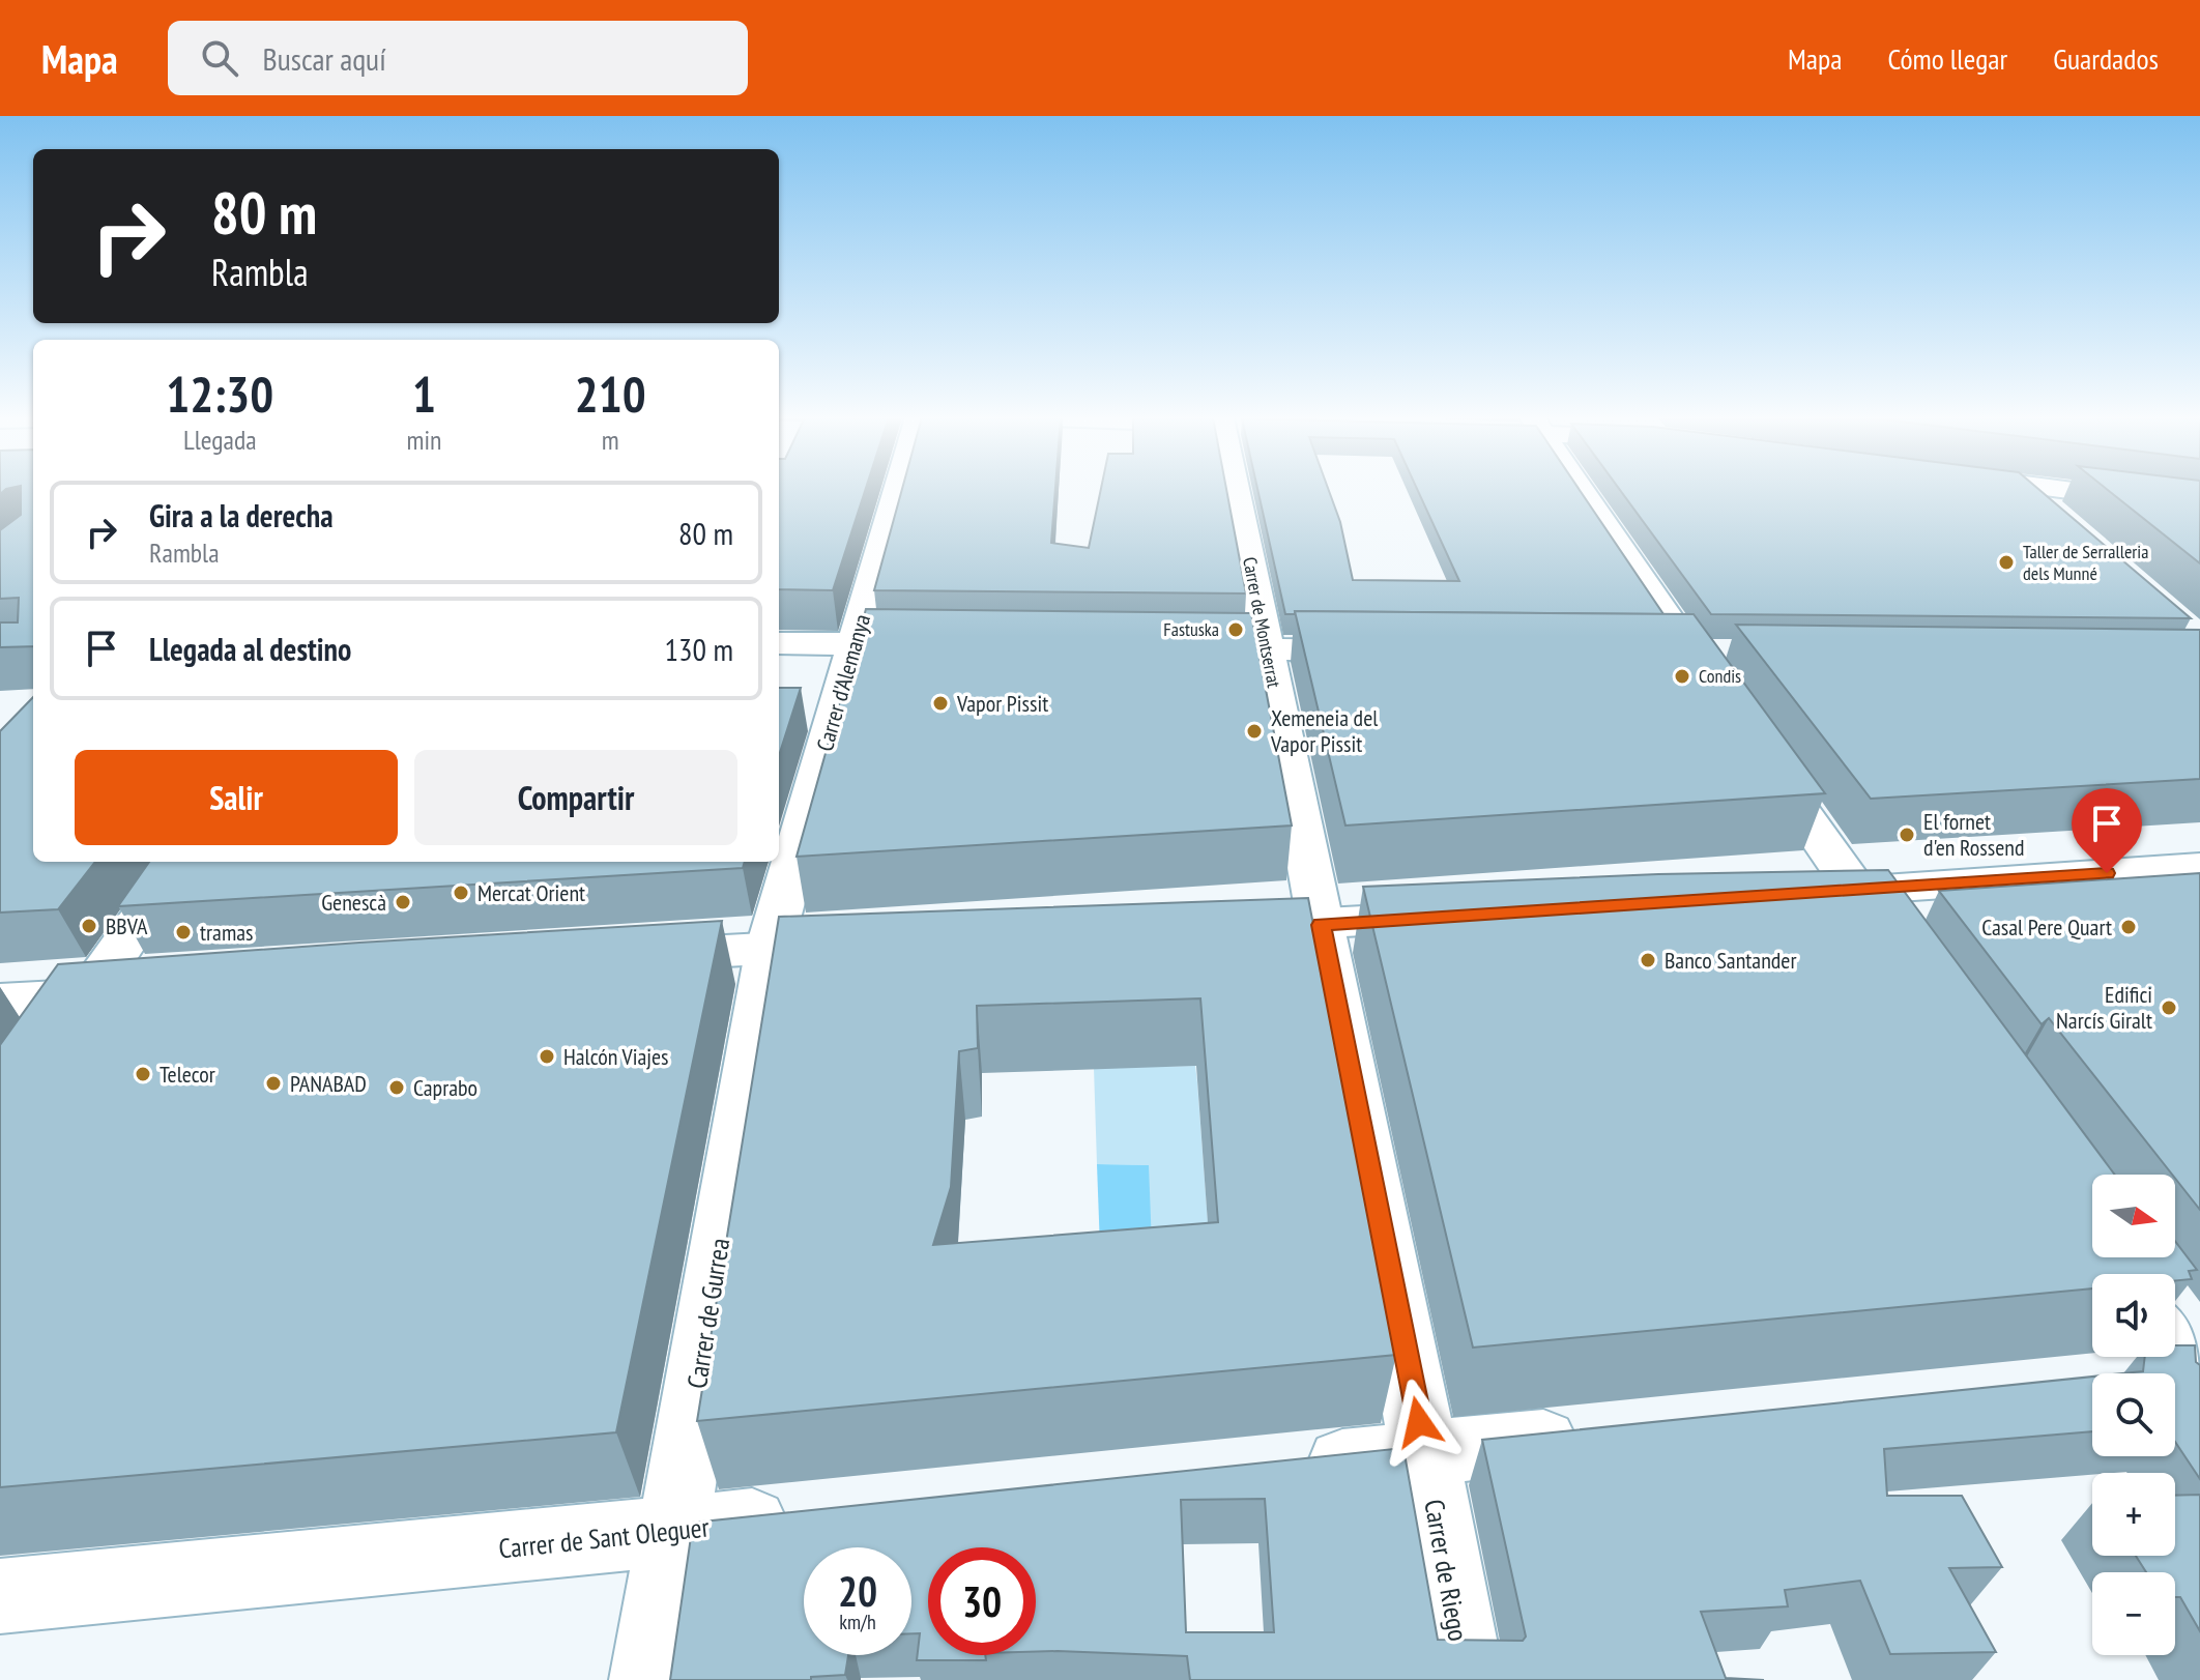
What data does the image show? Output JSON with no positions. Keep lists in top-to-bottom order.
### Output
{
  "streets": {
    "street": [
      "Carrer de Montserrat",
      "Carrer d'Alemanya",
      "Carrer de Gurrea",
      "Carrer de Sant Oleguer",
      "Carrer de Riego"
    ]
  },
  "crossings": [
    ["Carrer de Montserrat", "Carrer de Riego"],
    ["Carrer d'Alemanya", "Carrer de Gurrea"],
    ["Carrer de Gurrea", "Carrer de Sant Oleguer"]
  ],
  "places": [
    "Taller de Serralleria dels Munné",
    "Fastuska",
    "Condis",
    "Vapor Pissit",
    "Xemeneia del Vapor Pissit",
    "El fornet d'en Rossend",
    "Mercat Orient",
    "Genescà",
    "BBVA",
    "Casal Pere Quart",
    "tramas",
    "Banco Santander",
    "Edifici Narcís Giralt",
    "Halcón Viajes",
    "Telecor",
    "PANABAD",
    "Caprabo"
  ],
  "north": "right",
  "page": {
    "header": "Mapa",
    "search": "Buscar aquí",
    "nav": ["Mapa", "Cómo llegar", "Guardados"],
    "turn": ["80 m", "Rambla"],
    "eta": [
      "12:30",
      "Llegada",
      "1",
      "min",
      "210",
      "m"
    ],
    "list": [
      {
        "name": "Gira a la derecha",
        "note": "Rambla",
        "value": "80 m"
      },
      {
        "name": "Llegada al destino",
        "value": "130 m"
      }
    ],
    "buttons": ["Salir", "Compartir"],
    "map_buttons": ["+", "−"],
    "speed": "20 km/h",
    "limit": "30"
  }
}
